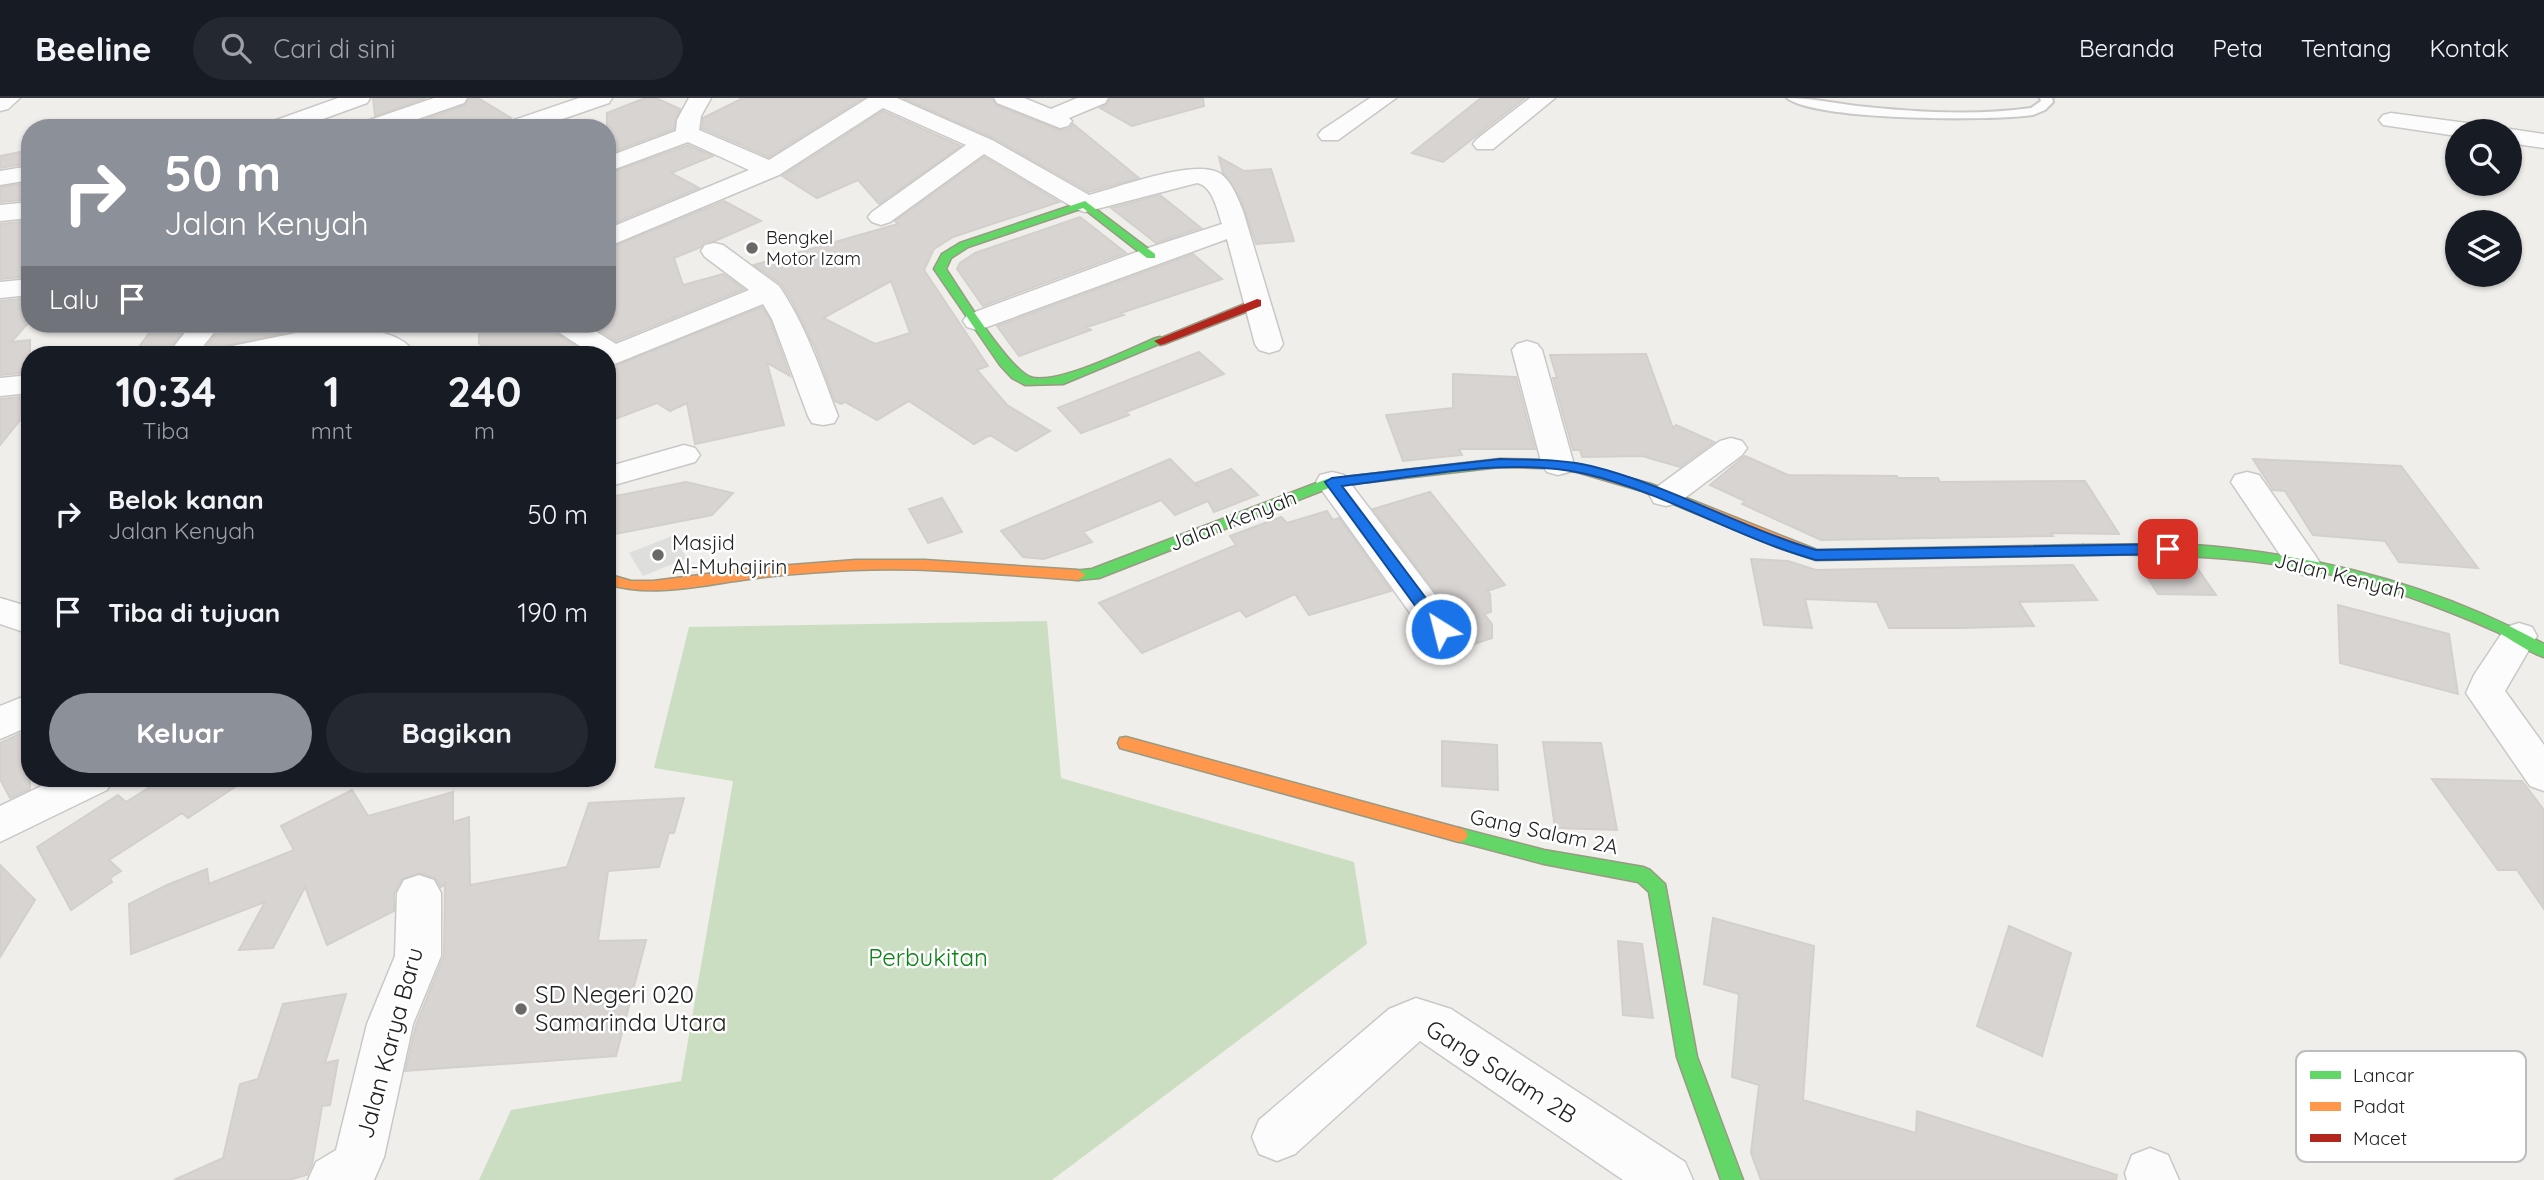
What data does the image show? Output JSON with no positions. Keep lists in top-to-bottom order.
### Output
{
  "streets": {
    "street": [
      "Jalan Kenyah",
      "Gang Salam 2A",
      "Jalan Karya Baru",
      "Gang Salam 2B"
    ]
  },
  "parks": ["Perbukitan"],
  "places": ["Bengkel Motor Izam", "Masjid Al-Muhajirin", "SD Negeri 020 Samarinda Utara"],
  "legend": ["Lancar", "Padat", "Macet"],
  "page": {
    "header": "Beeline",
    "search": "Cari di sini",
    "nav": [
      "Beranda",
      "Peta",
      "Tentang",
      "Kontak"
    ],
    "turn": ["50 m", "Jalan Kenyah"],
    "then": "Lalu",
    "eta": [
      "10:34",
      "Tiba",
      "1",
      "mnt",
      "240",
      "m"
    ],
    "list": [
      {
        "name": "Belok kanan",
        "note": "Jalan Kenyah",
        "value": "50 m"
      },
      {
        "name": "Tiba di tujuan",
        "value": "190 m"
      }
    ],
    "buttons": ["Keluar", "Bagikan"]
  }
}
